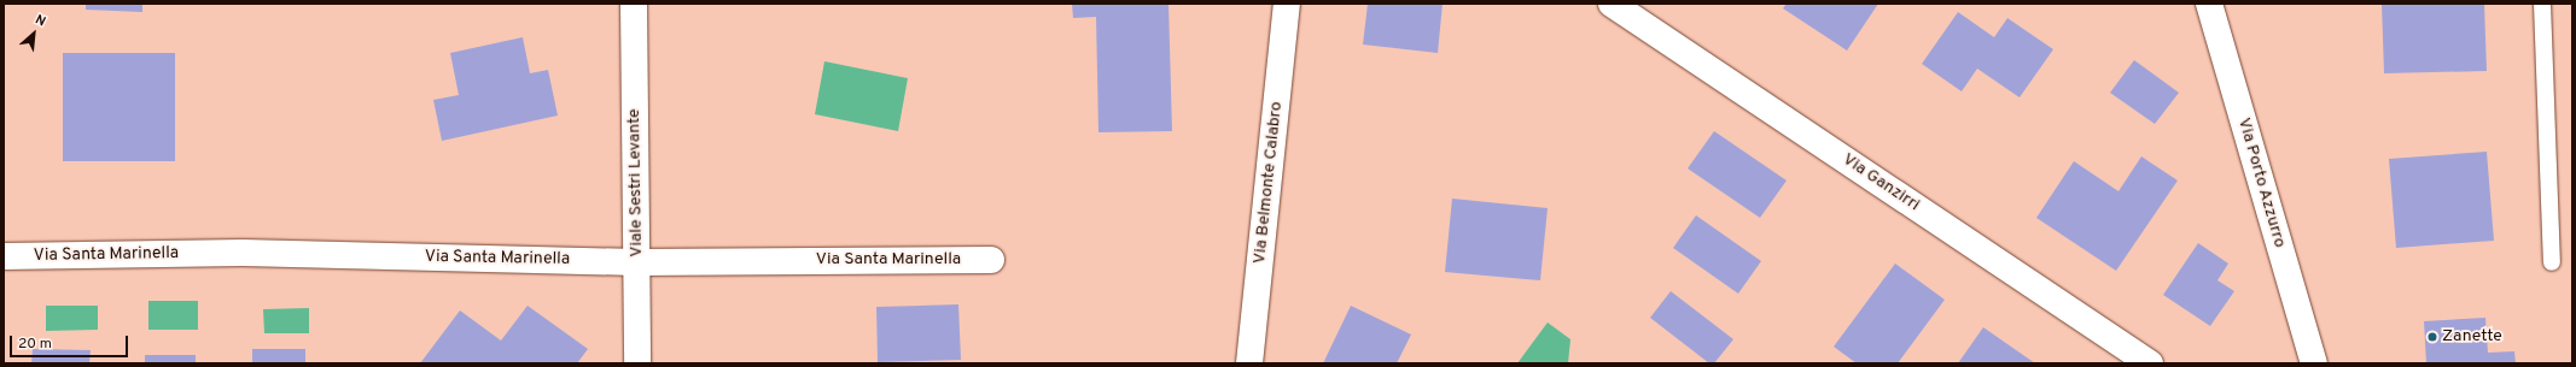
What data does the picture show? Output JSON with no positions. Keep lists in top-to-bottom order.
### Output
{
  "streets": {
    "street": [
      "Viale Sestri Levante",
      "Via Belmonte Calabro",
      "Via Ganzirri",
      "Via Porto Azzurro",
      "Via Santa Marinella"
    ]
  },
  "crossings": [
    ["Viale Sestri Levante", "Via Santa Marinella"]
  ],
  "places": ["Zanette"],
  "scale_bar": "20 m",
  "north": "top right"
}
